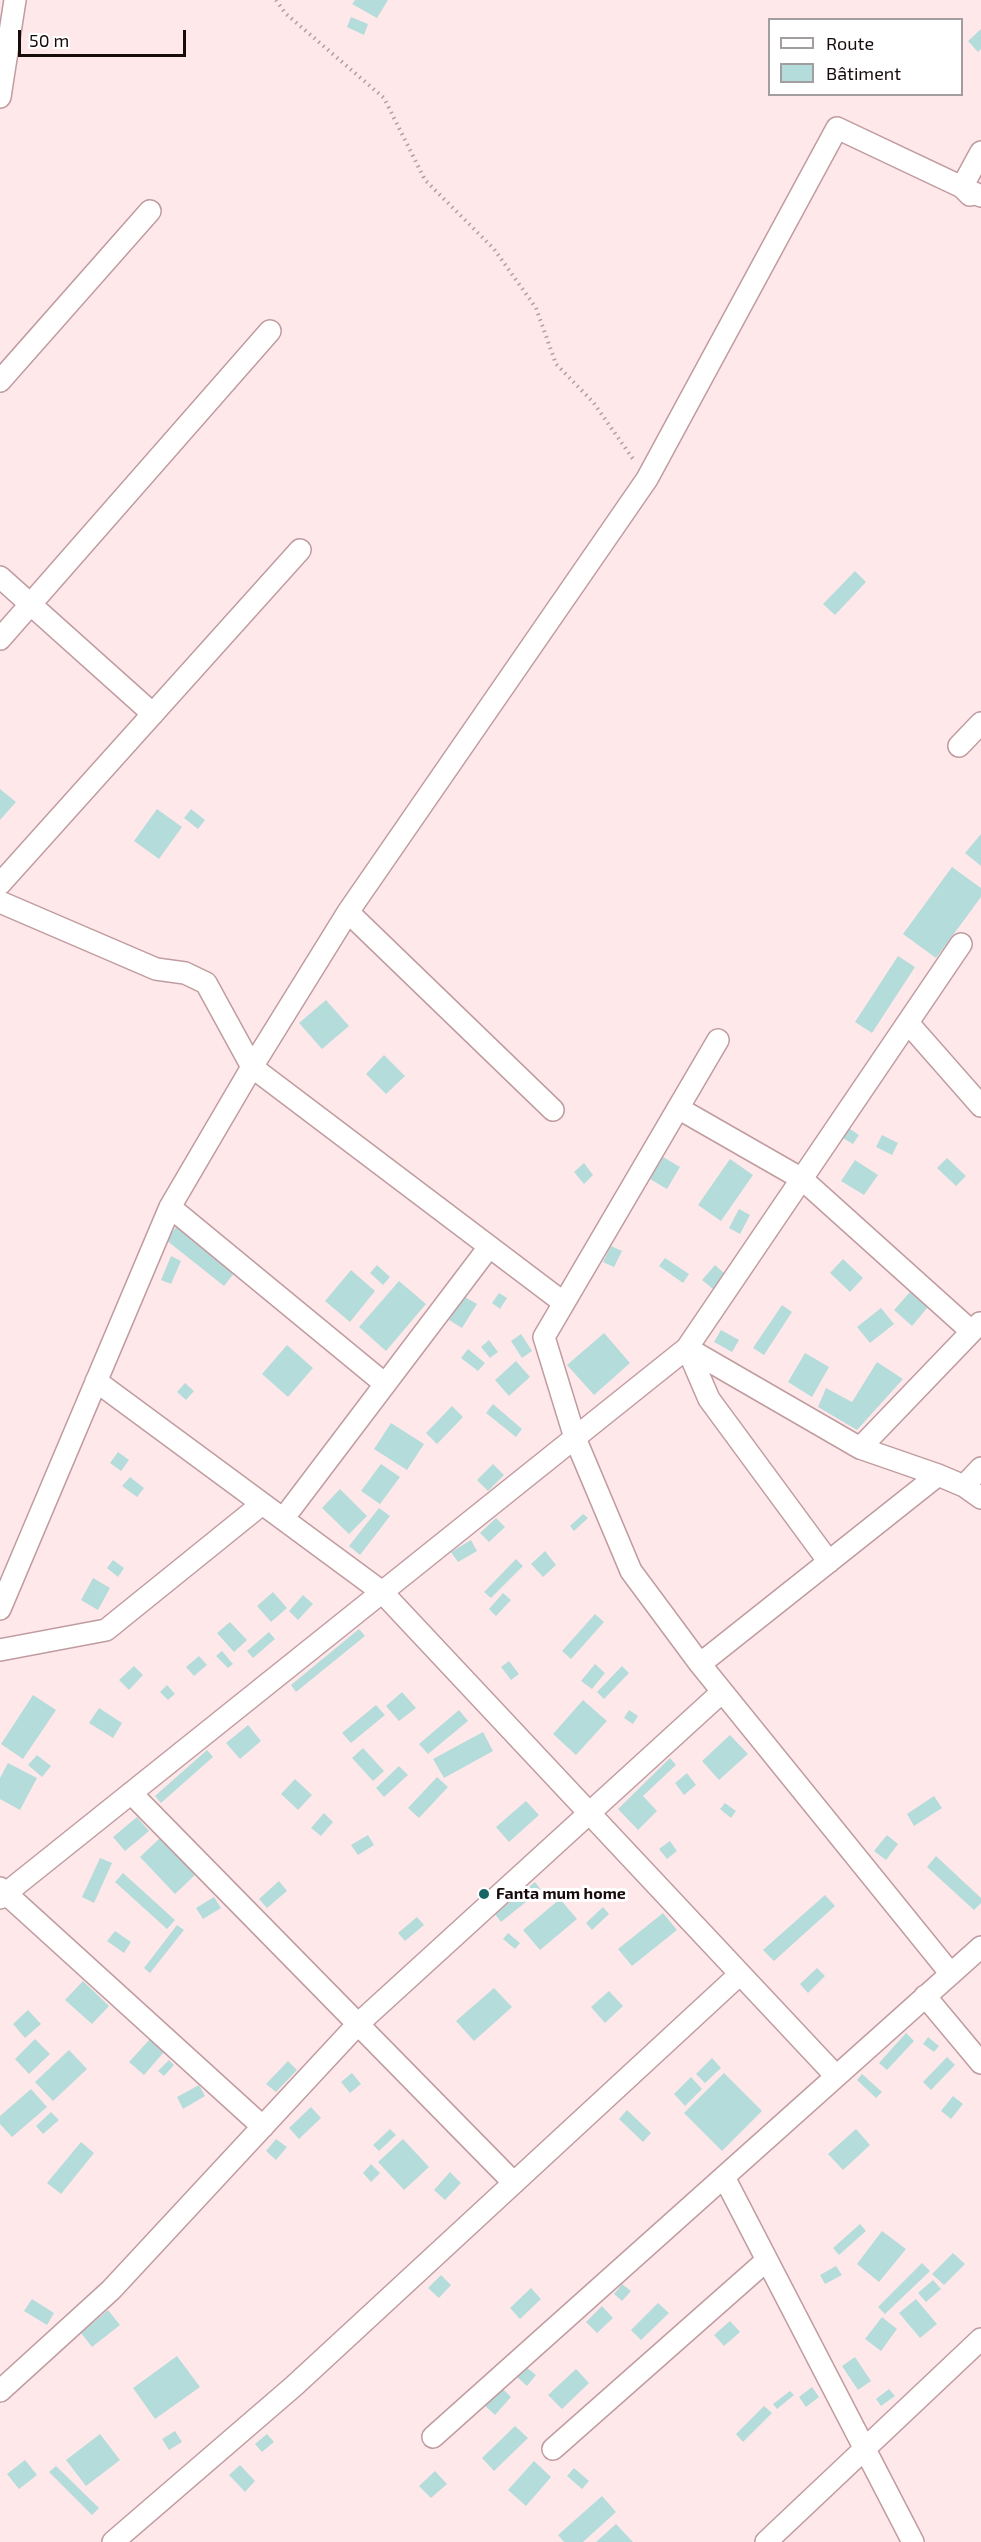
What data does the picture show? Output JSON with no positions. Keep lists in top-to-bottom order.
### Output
{
  "places": ["Fanta mum home"],
  "legend": ["Route", "Bâtiment"],
  "scale_bar": "50 m"
}
